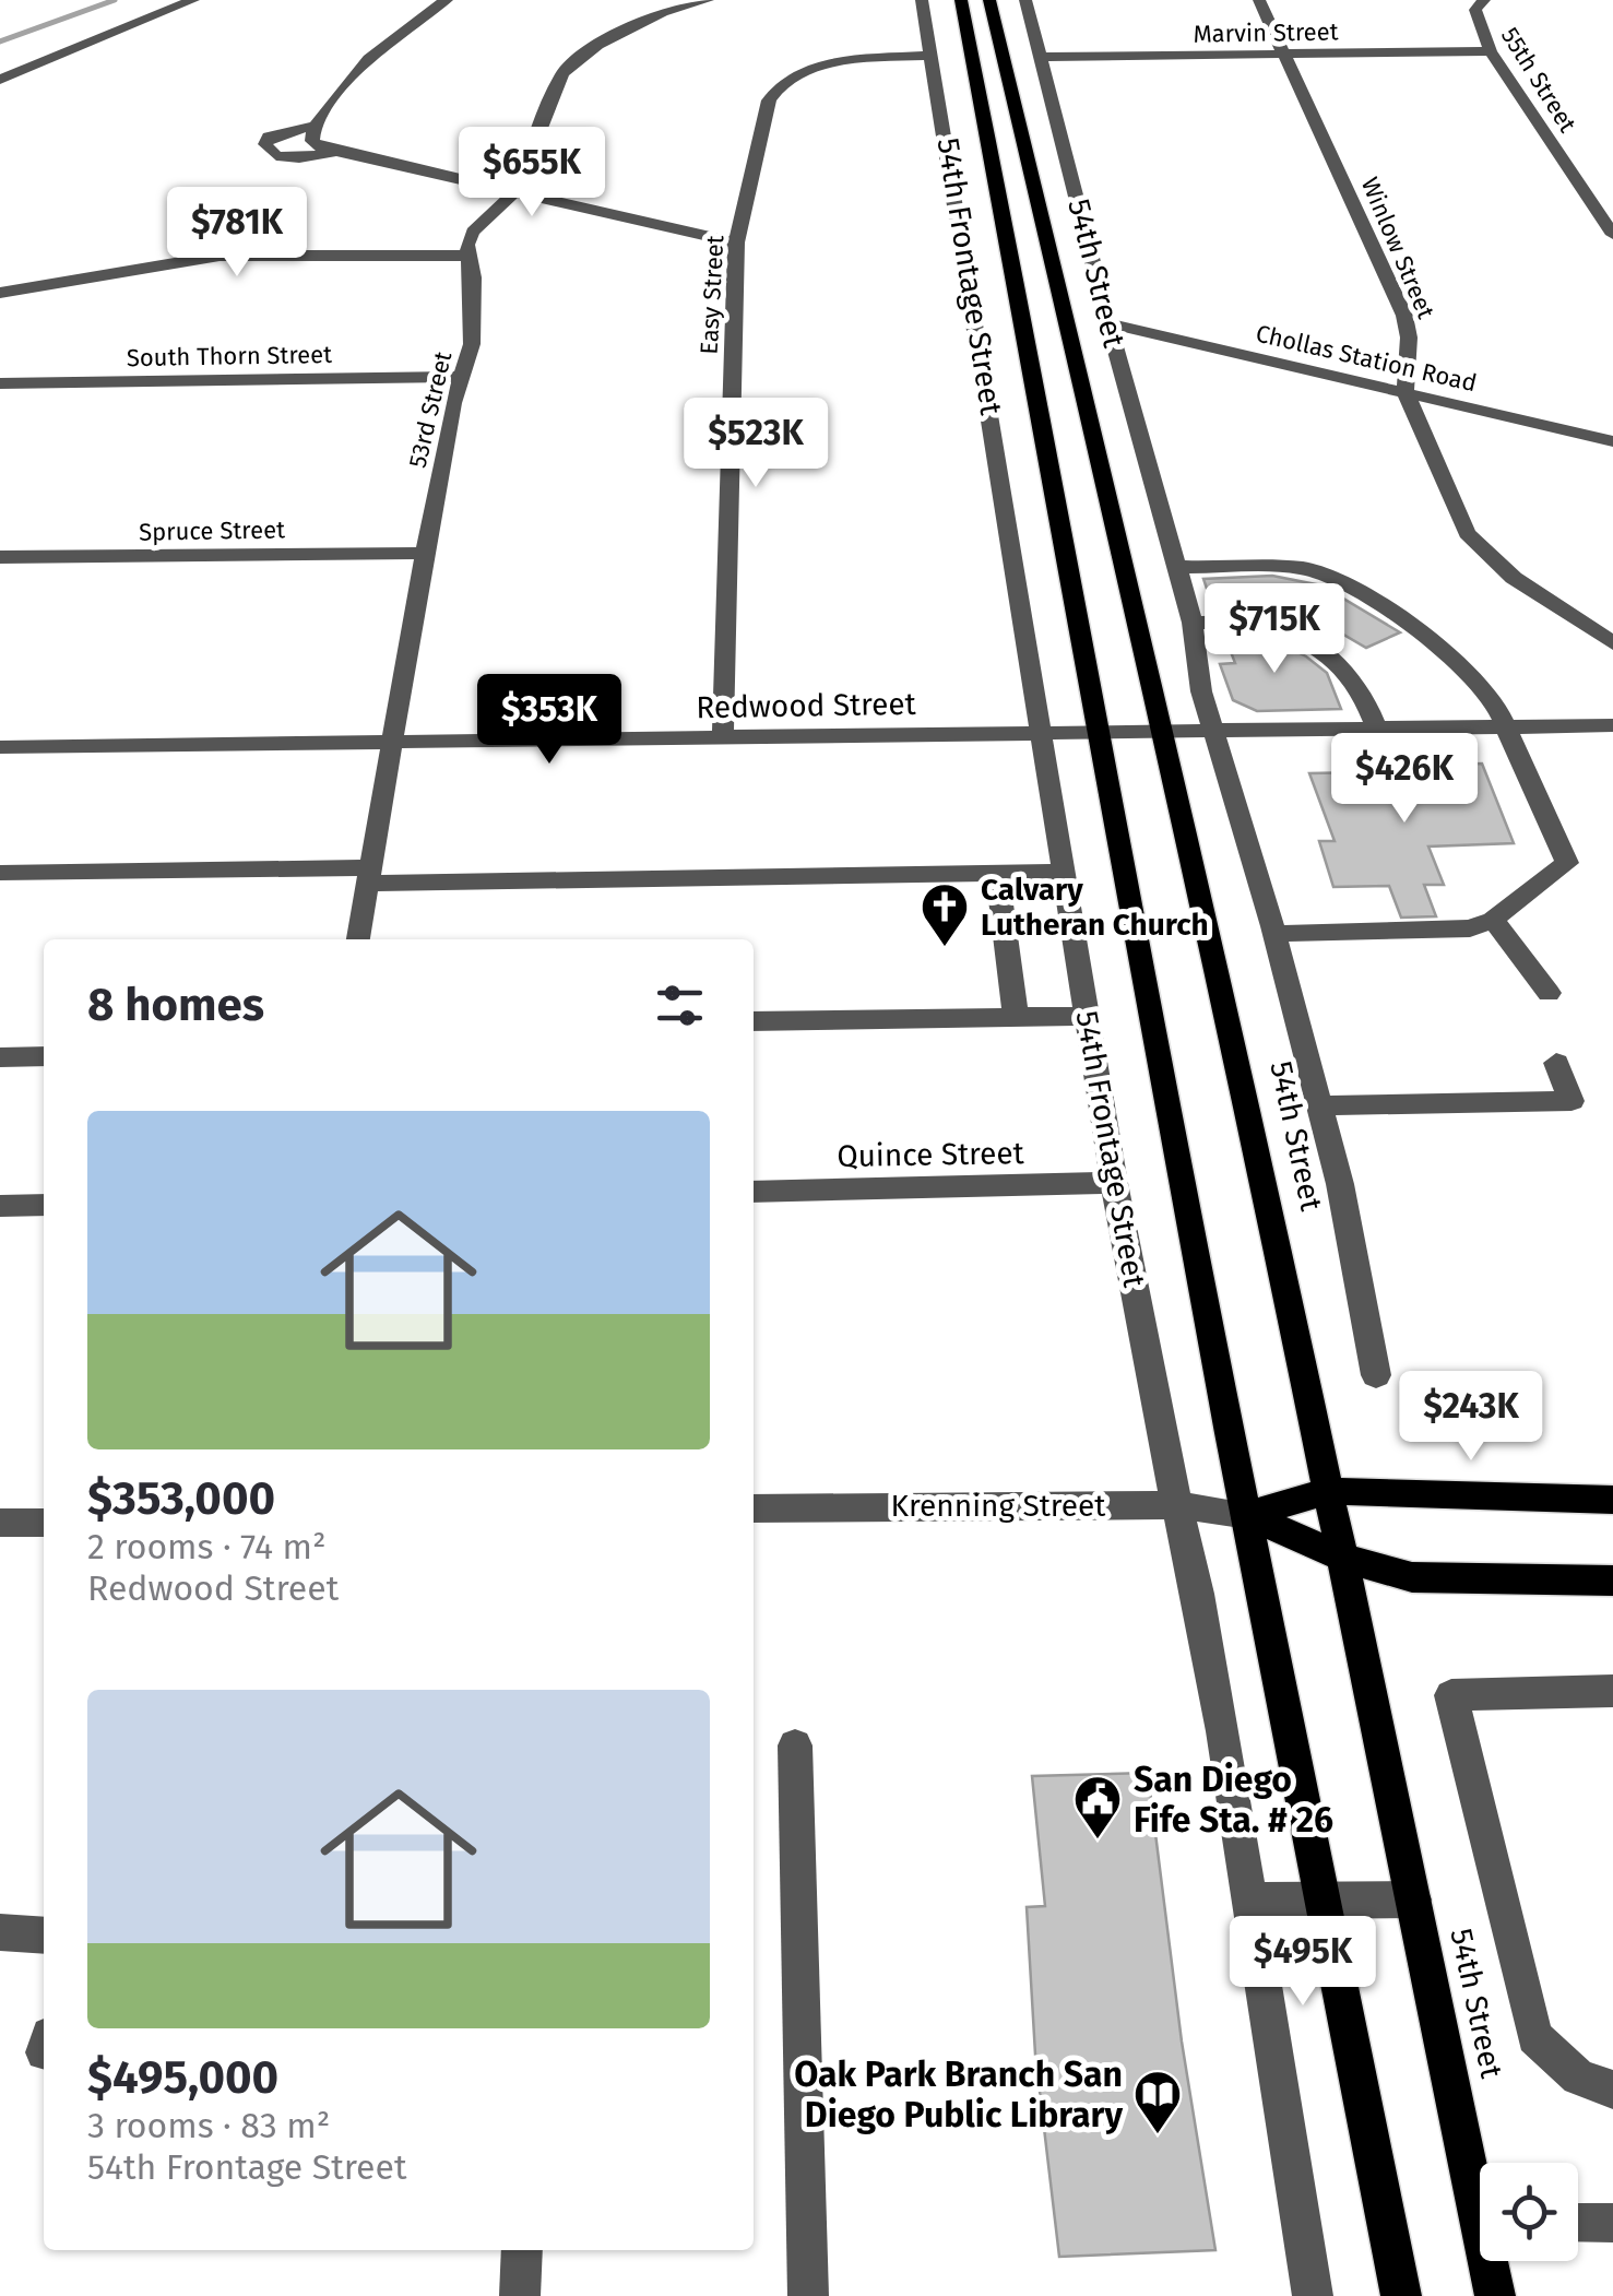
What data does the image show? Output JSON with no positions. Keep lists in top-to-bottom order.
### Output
{
  "streets": {
    "main road": ["54th Street"],
    "street": [
      "Marvin Street",
      "55th Street",
      "Winlow Street",
      "54th Frontage Street",
      "Easy Street",
      "South Thorn Street",
      "Chollas Station Road",
      "53rd Street",
      "Spruce Street",
      "Redwood Street",
      "Quince Street",
      "Krenning Street"
    ]
  },
  "crossings": [
    ["Marvin Street", "55th Street"],
    ["Marvin Street", "Winlow Street"],
    ["Winlow Street", "Chollas Station Road"],
    ["54th Street", "Redwood Street"],
    ["54th Frontage Street", "Easy Street"],
    ["54th Frontage Street", "Redwood Street"],
    ["54th Frontage Street", "Quince Street"],
    ["54th Frontage Street", "Krenning Street"],
    ["Easy Street", "Redwood Street"],
    ["South Thorn Street", "53rd Street"],
    ["53rd Street", "Spruce Street"],
    ["53rd Street", "Redwood Street"]
  ],
  "places": {
    "church": ["Calvary Lutheran Church"],
    "public building": ["San Diego Fife Sta. # 26"],
    "library": ["Oak Park Branch San Diego Public Library"]
  },
  "page": {
    "price": [
      "$655K",
      "$781K",
      "$523K",
      "$715K",
      "$353K",
      "$426K",
      "$243K",
      "$495K"
    ],
    "heading": "8 homes",
    "list": [
      {
        "name": "$353,000",
        "note": "2 rooms · 74 m² · Redwood Street"
      },
      {
        "name": "$495,000",
        "note": "3 rooms · 83 m² · 54th Frontage Street"
      }
    ]
  }
}
